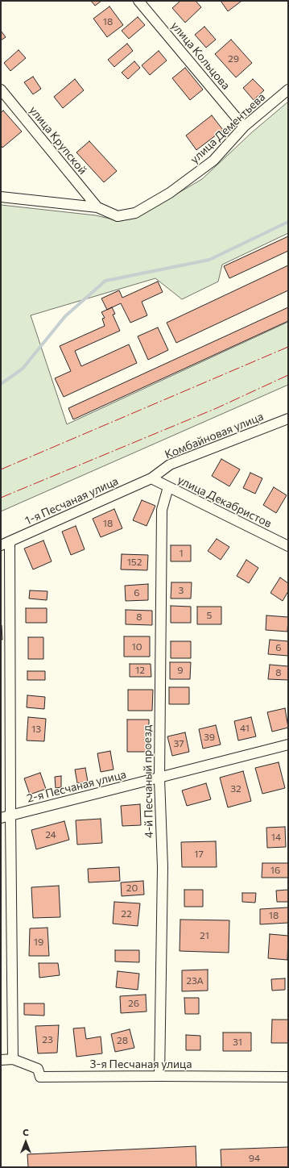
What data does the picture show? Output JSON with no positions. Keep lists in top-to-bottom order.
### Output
{
  "streets": {
    "street": [
      "улица Кольцова",
      "улица Дементьева",
      "улица Крупской",
      "Комбайновая улица",
      "1-я Песчаная улица",
      "улица Декабристов",
      "4-й Песчаный проезд",
      "2-я Песчаная улица",
      "3-я Песчаная улица"
    ]
  },
  "crossings": [
    ["улица Кольцова", "улица Дементьева"],
    ["улица Дементьева", "улица Крупской"],
    ["Комбайновая улица", "1-я Песчаная улица"],
    ["Комбайновая улица", "улица Декабристов"],
    ["1-я Песчаная улица", "улица Декабристов"],
    ["улица Декабристов", "4-й Песчаный проезд"],
    ["4-й Песчаный проезд", "2-я Песчаная улица"],
    ["4-й Песчаный проезд", "3-я Песчаная улица"]
  ],
  "house_numbers": [
    "18",
    "29",
    "18",
    "1",
    "152",
    "3",
    "6",
    "5",
    "8",
    "10",
    "6",
    "12",
    "9",
    "8",
    "41",
    "13",
    "39",
    "37",
    "32",
    "24",
    "14",
    "17",
    "16",
    "20",
    "22",
    "18",
    "21",
    "19",
    "23А",
    "26",
    "23",
    "28",
    "31",
    "94"
  ],
  "north": "top"
}
